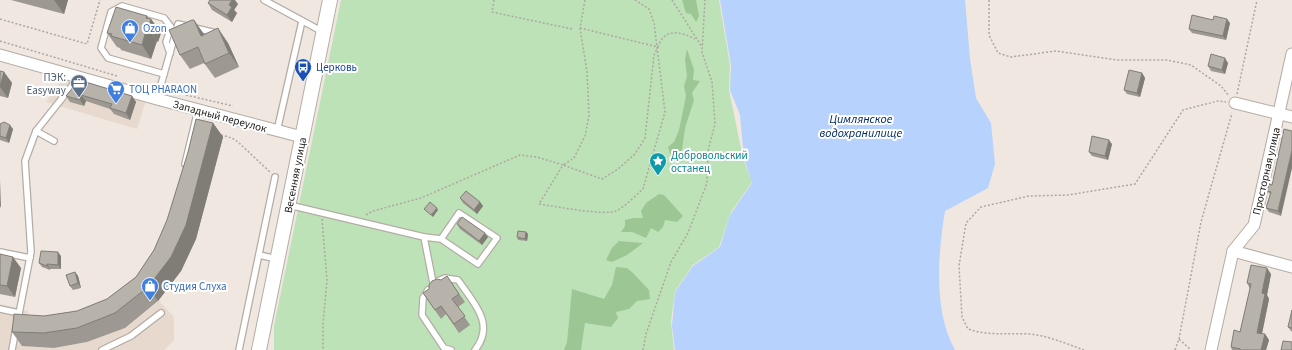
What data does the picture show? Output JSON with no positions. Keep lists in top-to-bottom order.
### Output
{
  "streets": {
    "street": ["Западный переулок", "Просторная улица", "Весенняя улица"]
  },
  "crossings": [
    ["Западный переулок", "Весенняя улица"]
  ],
  "water": ["Цимлянское водохранилище"],
  "places": {
    "shop": ["Ozon", "Студия Слуха"],
    "bus stop": ["Церковь"],
    "office": ["ПЭК: Easyway"],
    "supermarket": ["ТОЦ PHARAON"],
    "place": ["Добровольский останец"]
  }
}
